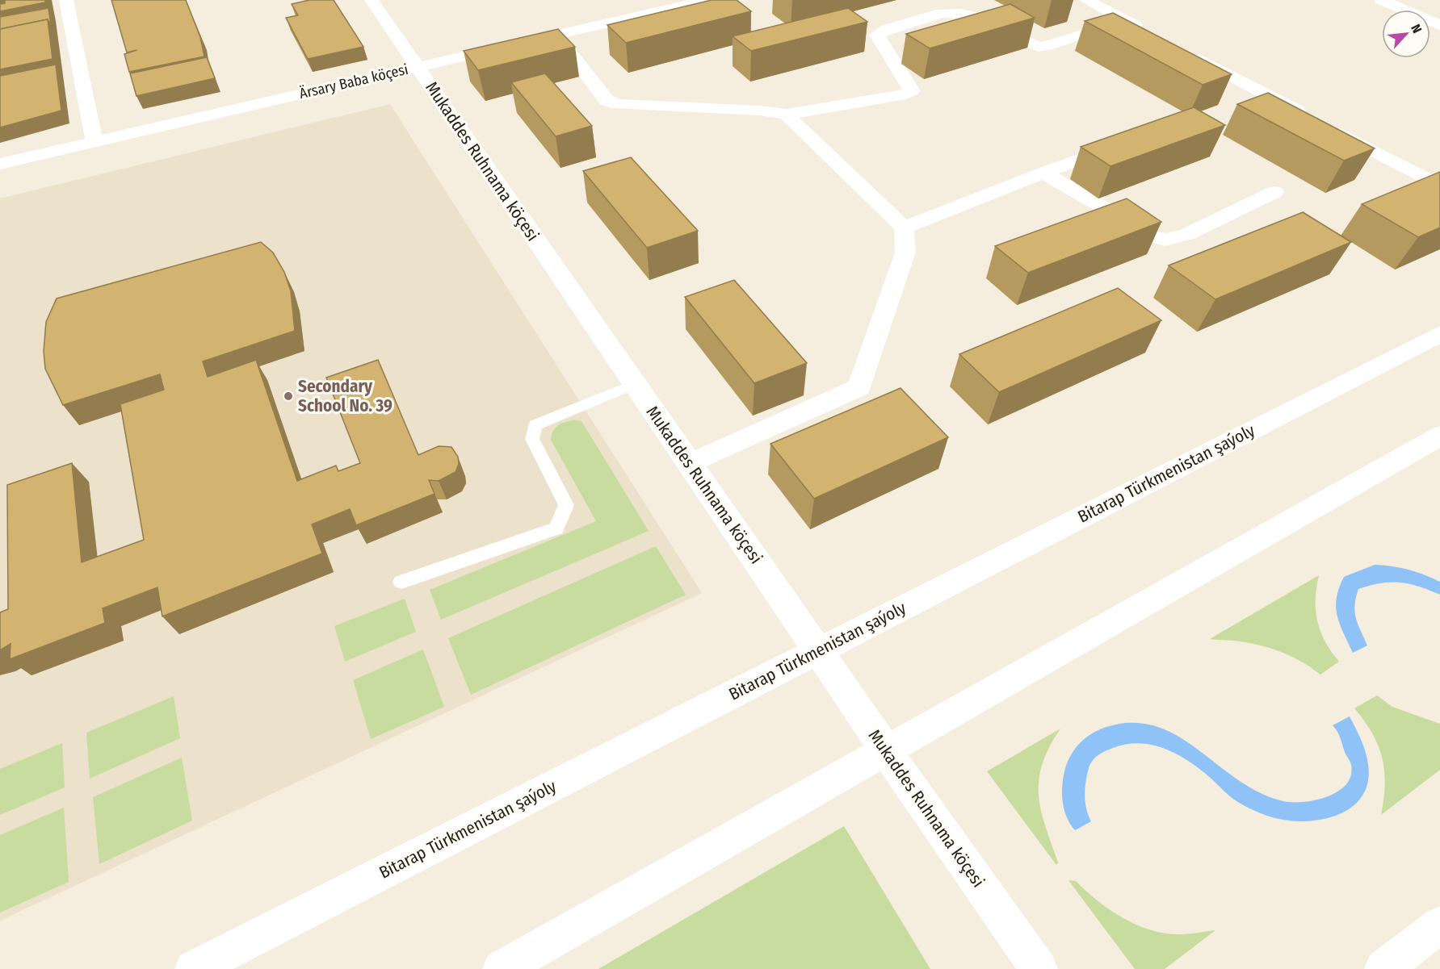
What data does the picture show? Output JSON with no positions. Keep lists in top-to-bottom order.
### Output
{
  "streets": {
    "street": ["Ärsary Baba köçesi", "Mukaddes Ruhnama köçesi", "Bitarap Türkmenistan şaýoly"]
  },
  "crossings": [
    ["Ärsary Baba köçesi", "Mukaddes Ruhnama köçesi"],
    ["Mukaddes Ruhnama köçesi", "Bitarap Türkmenistan şaýoly"]
  ],
  "places": ["Secondary School No. 39"],
  "north": "top right"
}
